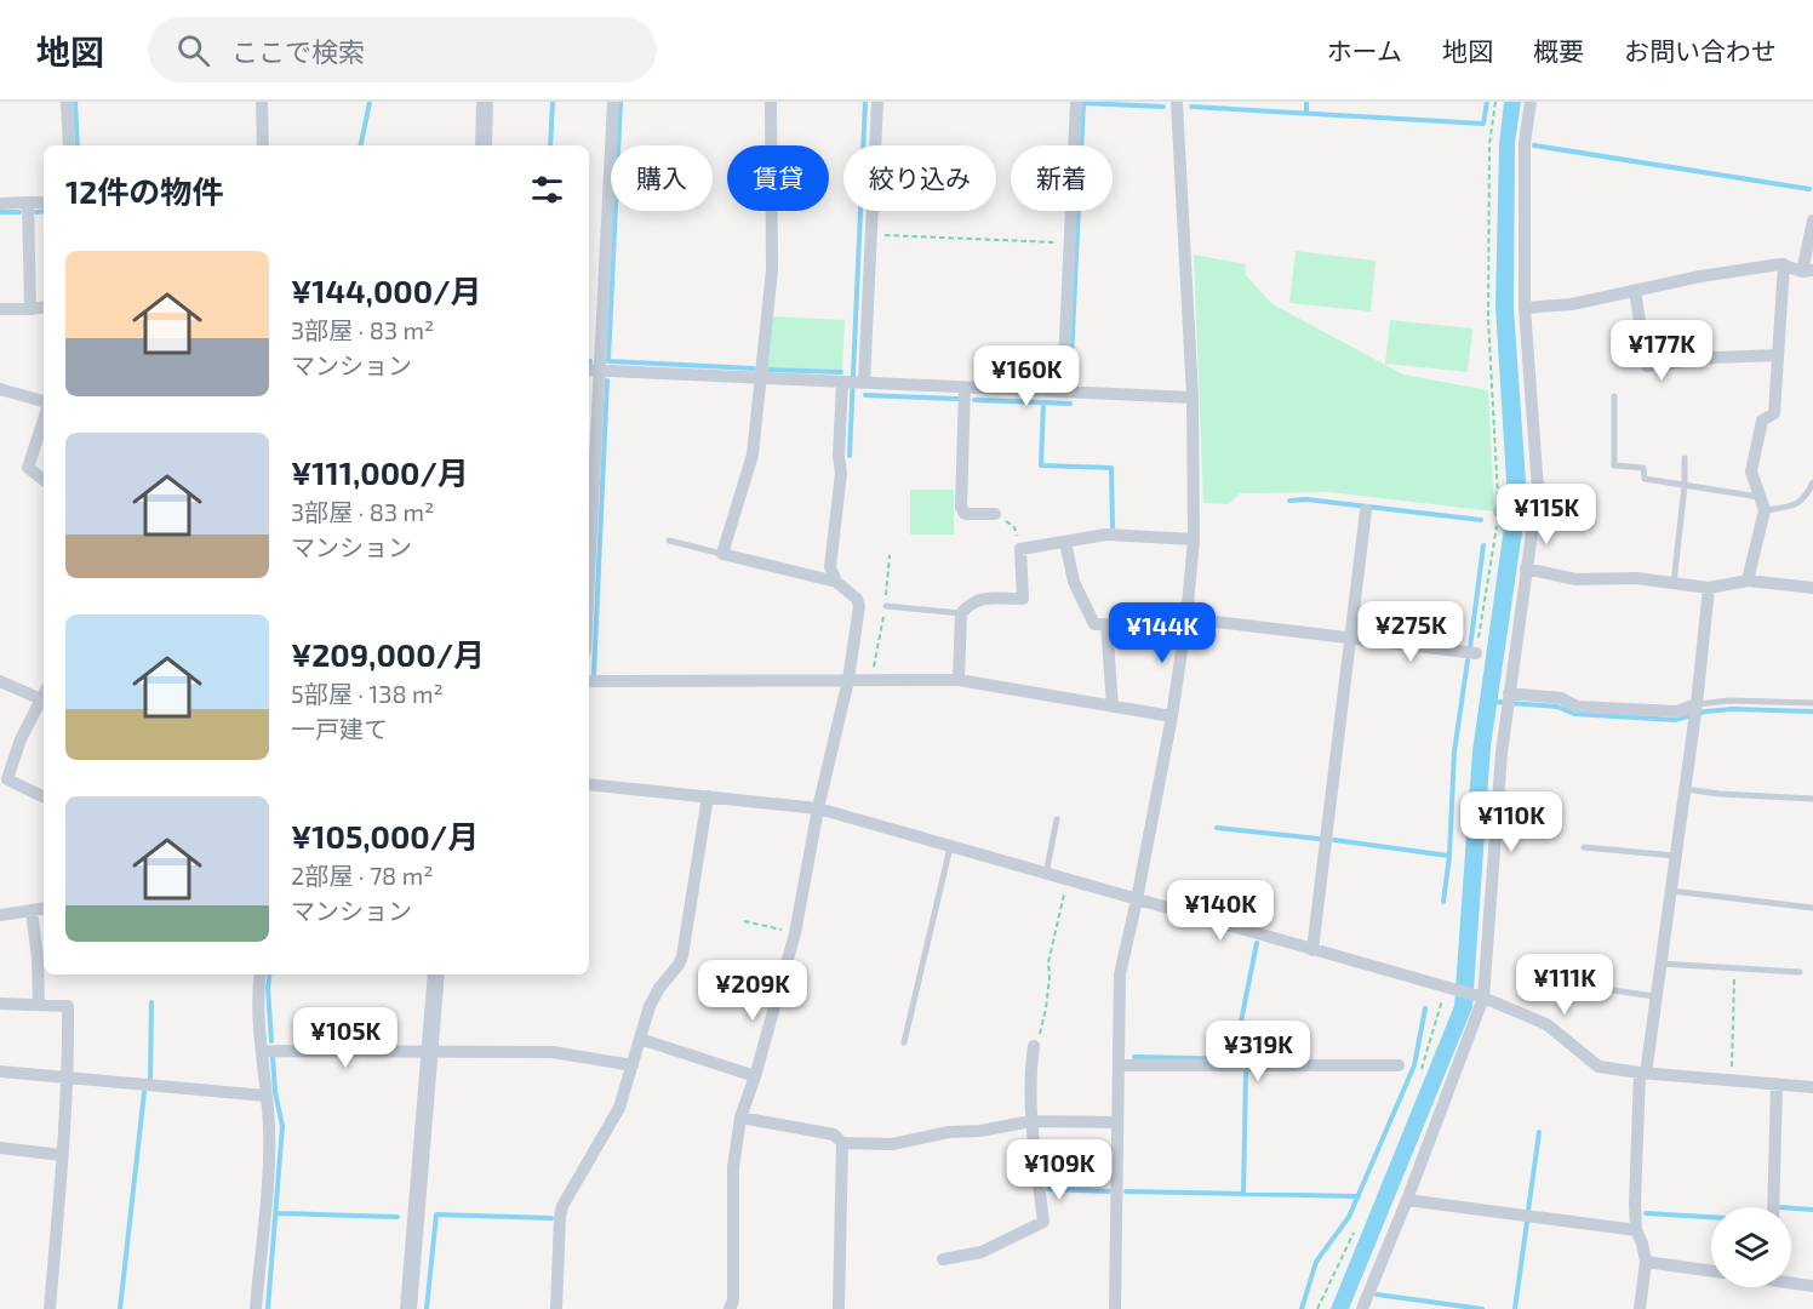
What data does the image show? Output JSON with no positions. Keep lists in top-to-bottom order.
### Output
{
  "page": {
    "header": "地図",
    "search": "ここで検索",
    "nav": [
      "ホーム",
      "地図",
      "概要",
      "お問い合わせ"
    ],
    "chip": [
      "購入",
      "賃貸",
      "絞り込み",
      "新着"
    ],
    "heading": "12件の物件",
    "list": [
      {
        "name": "¥144,000/月",
        "note": "3部屋 · 83 m² · マンション"
      },
      {
        "name": "¥111,000/月",
        "note": "3部屋 · 83 m² · マンション"
      },
      {
        "name": "¥209,000/月",
        "note": "5部屋 · 138 m² · 一戸建て"
      },
      {
        "name": "¥105,000/月",
        "note": "2部屋 · 78 m² · マンション"
      }
    ],
    "price": [
      "¥177K",
      "¥160K",
      "¥115K",
      "¥275K",
      "¥144K",
      "¥110K",
      "¥140K",
      "¥111K",
      "¥209K",
      "¥105K",
      "¥319K",
      "¥109K"
    ]
  }
}
